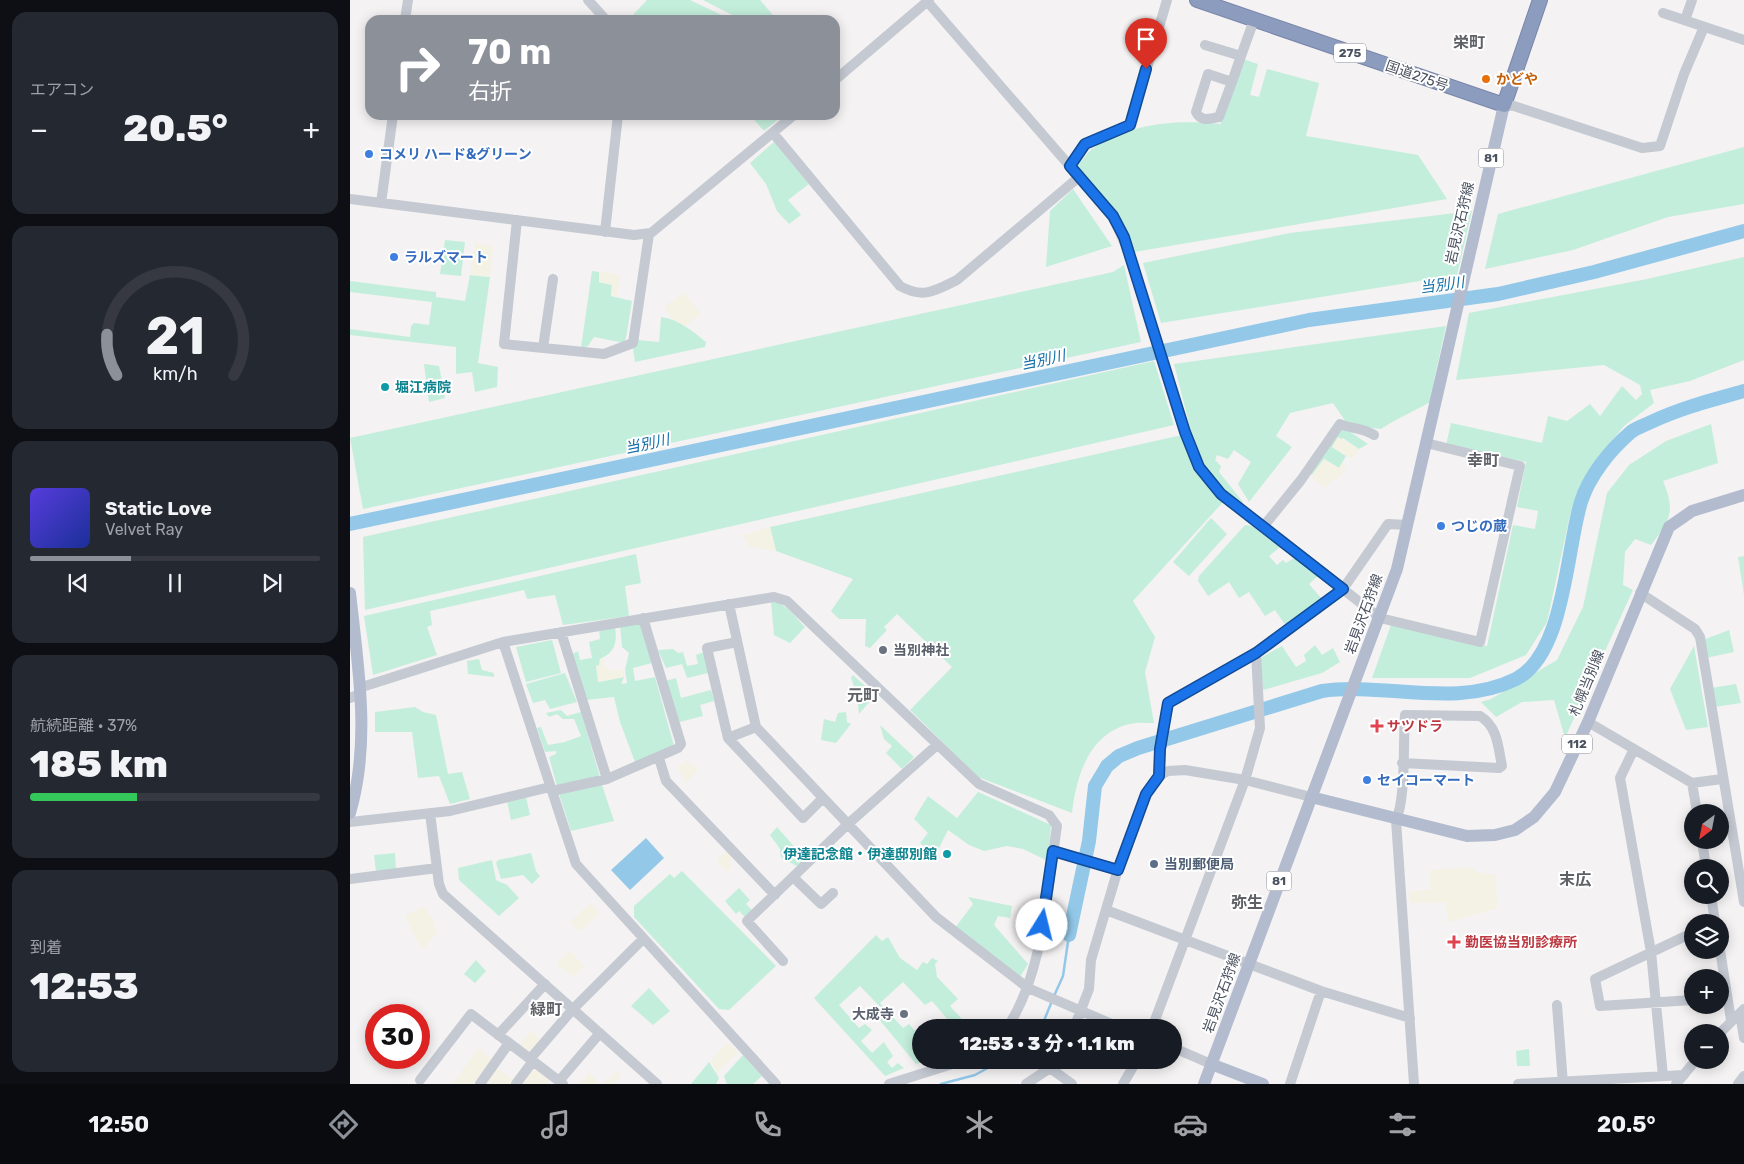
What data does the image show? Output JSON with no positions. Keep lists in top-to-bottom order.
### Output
{
  "streets": {
    "highway": ["275", "国道275号"],
    "main road": [
      "81",
      "岩見沢石狩線",
      "札幌当別線",
      "112"
    ]
  },
  "crossings": [
    ["国道275号", "岩見沢石狩線"],
    ["岩見沢石狩線", "札幌当別線"]
  ],
  "districts": [
    "栄町",
    "幸町",
    "元町",
    "末広",
    "弥生",
    "緑町"
  ],
  "water": ["当別川"],
  "places": {
    "other": [
      "かどや",
      "コメリ ハード&グリーン",
      "ラルズマート",
      "堀江病院",
      "つじの蔵",
      "当別神社",
      "セイコーマート",
      "伊達記念館・伊達邸別館",
      "当別郵便局",
      "大成寺"
    ],
    "health": ["サツドラ", "勤医協当別診療所"]
  },
  "north": "bottom left",
  "page": {
    "tile": [
      "エアコン",
      ["航続距離 · 37%", "185 km"],
      ["到着", "12:53"]
    ],
    "turn": ["70 m", "右折"],
    "heat": ["−", "20.5°", "+"],
    "song": ["Static Love", "Velvet Ray"],
    "map_buttons": ["+", "−"],
    "limit": "30",
    "trip": "12:53 · 3 分 · 1.1 km",
    "tabs": ["12:50", "20.5°"],
    "gauge": ["21", "km/h"]
  }
}
